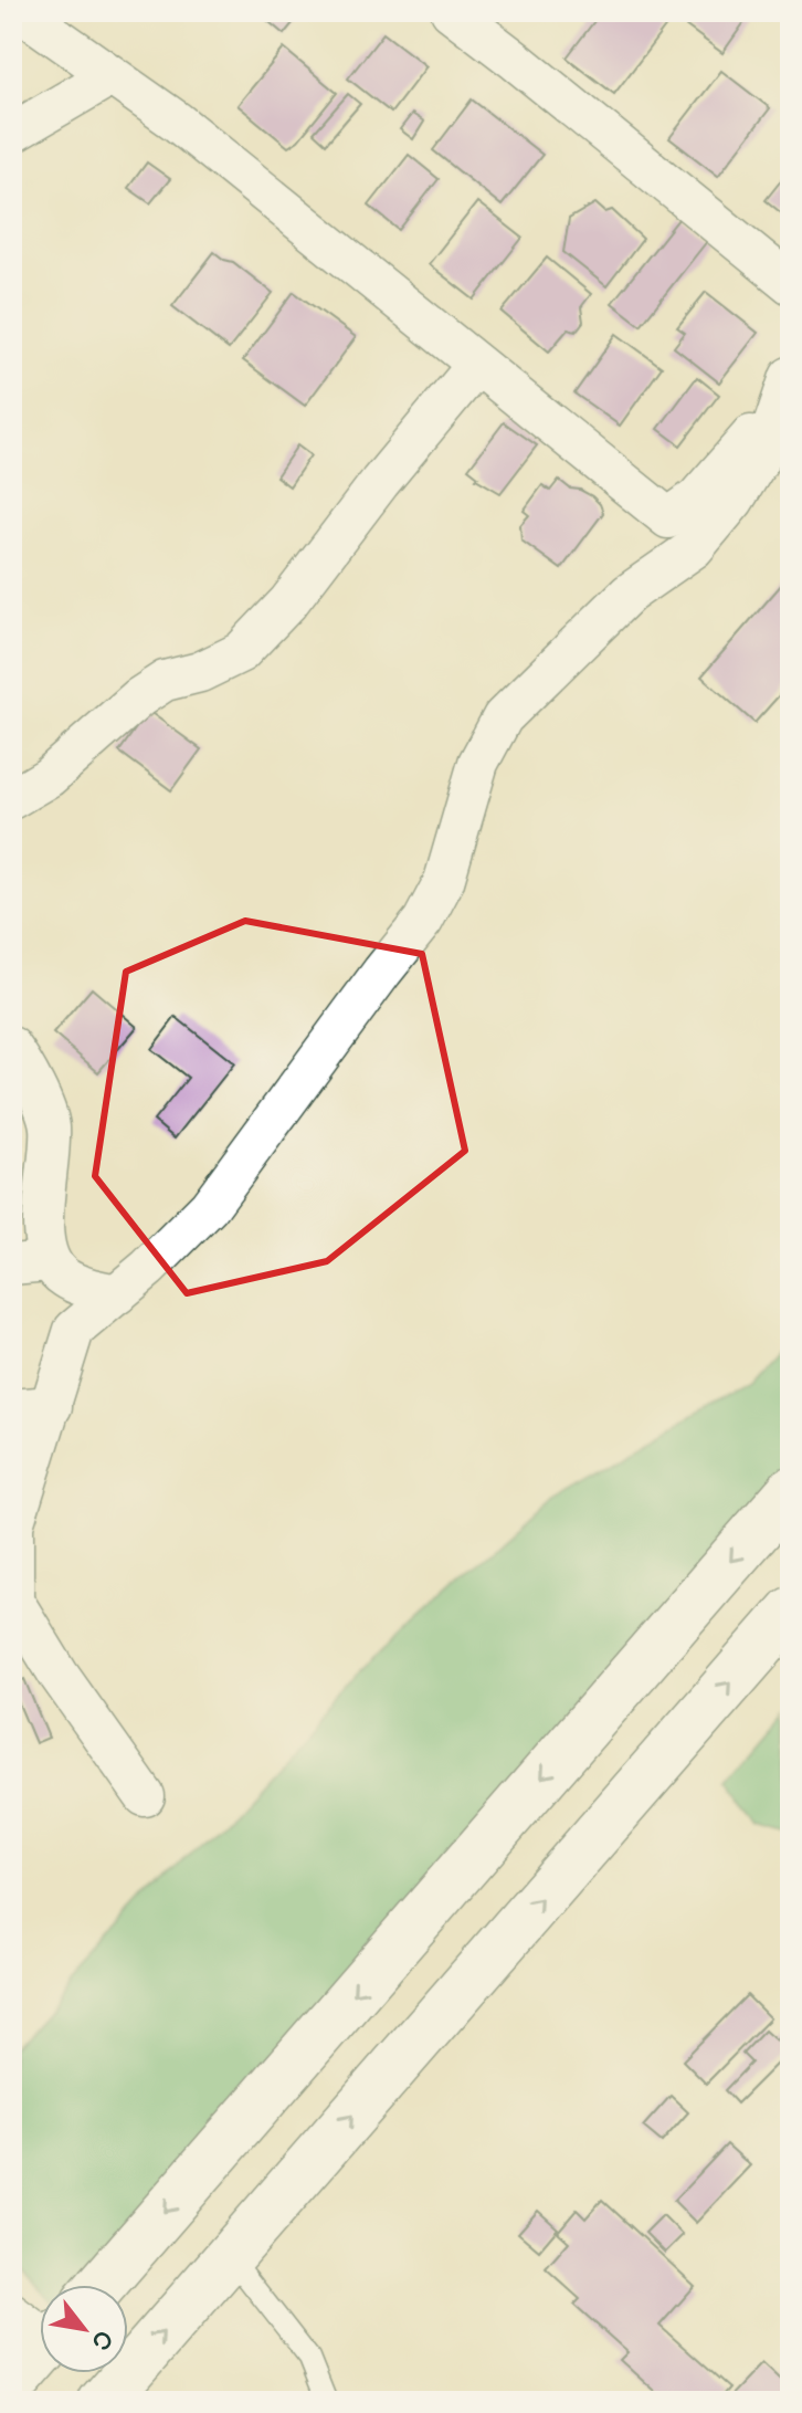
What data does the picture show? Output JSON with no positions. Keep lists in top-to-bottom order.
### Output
{
  "north": "bottom right"
}
